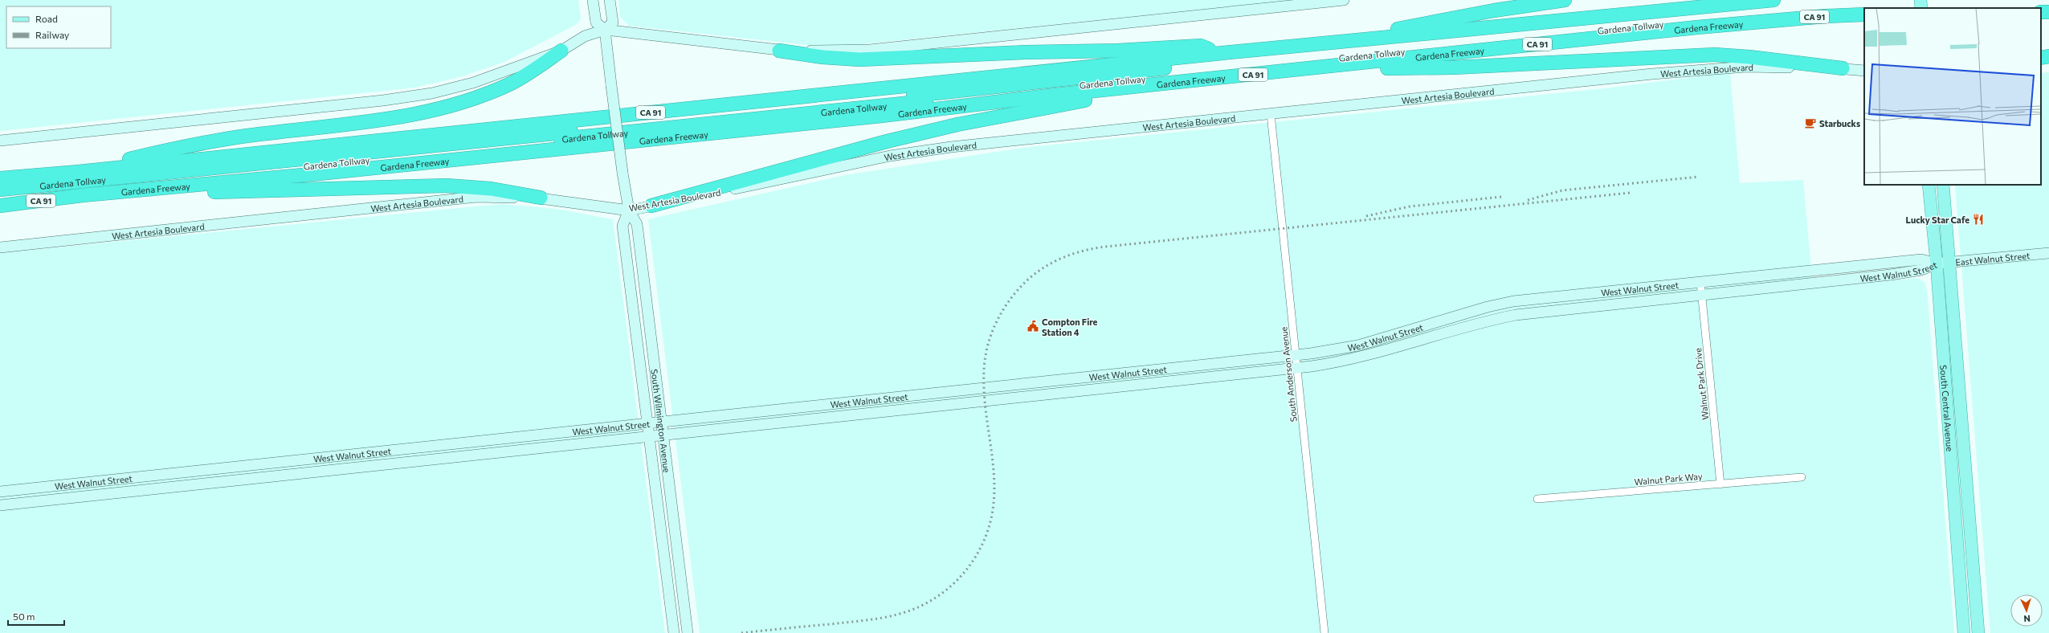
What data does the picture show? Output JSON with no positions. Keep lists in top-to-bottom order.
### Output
{
  "streets": {
    "highway": ["CA 91", "Gardena Freeway", "Gardena Tollway"],
    "main road": [
      "West Artesia Boulevard",
      "East Walnut Street",
      "West Walnut Street",
      "South Central Avenue",
      "South Wilmington Avenue"
    ],
    "street": ["South Anderson Avenue", "Walnut Park Drive", "Walnut Park Way"]
  },
  "crossings": [
    ["CA 91", "Gardena Tollway"],
    ["Gardena Freeway", "Gardena Tollway"],
    ["West Artesia Boulevard", "South Anderson Avenue"],
    ["West Artesia Boulevard", "South Wilmington Avenue"],
    ["East Walnut Street", "West Walnut Street"],
    ["East Walnut Street", "South Central Avenue"],
    ["West Walnut Street", "South Anderson Avenue"],
    ["West Walnut Street", "Walnut Park Drive"],
    ["West Walnut Street", "South Central Avenue"],
    ["West Walnut Street", "South Wilmington Avenue"],
    ["Walnut Park Drive", "Walnut Park Way"]
  ],
  "places": {
    "cafe": ["Starbucks"],
    "restaurant": ["Lucky Star Cafe"],
    "public building": ["Compton Fire Station 4"]
  },
  "legend": ["Road", "Railway"],
  "scale_bar": "50 m",
  "north": "bottom"
}
